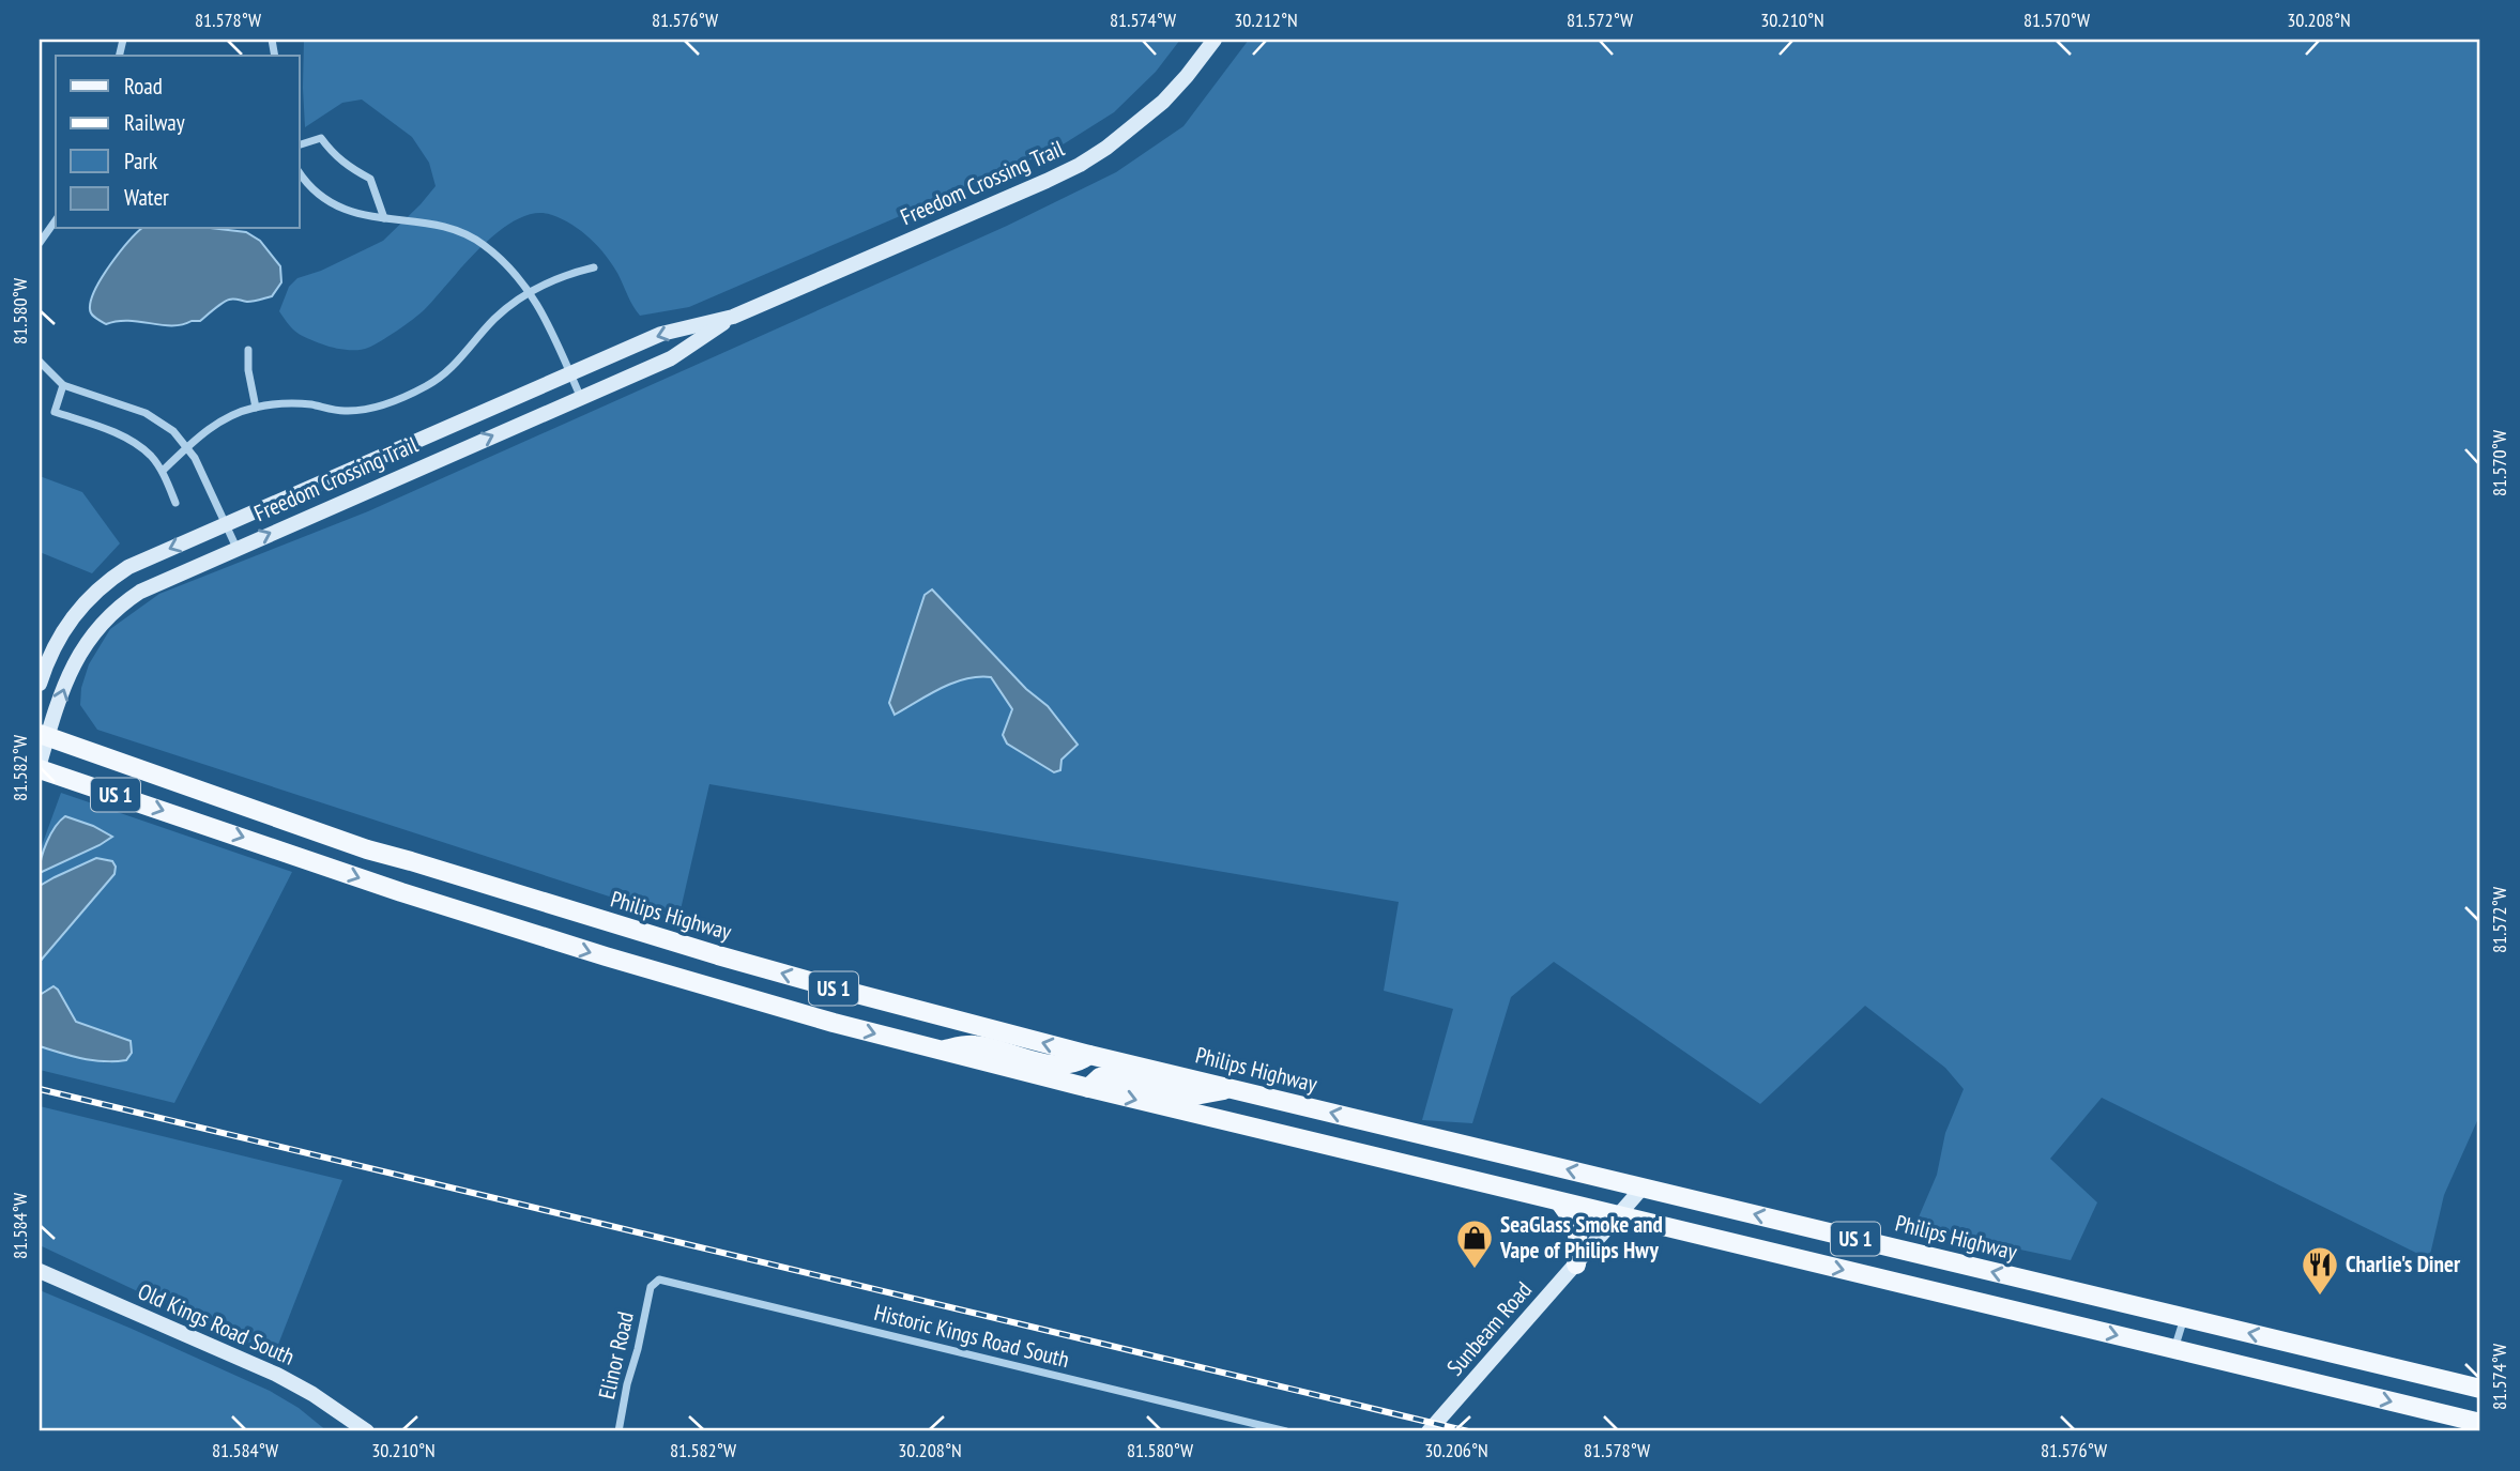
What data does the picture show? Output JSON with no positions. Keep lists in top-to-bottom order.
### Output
{
  "streets": {
    "main road": ["US 1", "Philips Highway"],
    "street": [
      "Freedom Crossing Trail",
      "Old Kings Road South",
      "Sunbeam Road",
      "Historic Kings Road South",
      "Elinor Road"
    ]
  },
  "crossings": [
    ["Freedom Crossing Trail", "US 1"],
    ["Freedom Crossing Trail", "Philips Highway"],
    ["US 1", "Sunbeam Road"],
    ["Philips Highway", "Sunbeam Road"],
    ["Historic Kings Road South", "Elinor Road"]
  ],
  "places": {
    "shop": ["SeaGlass Smoke and Vape of Philips Hwy"],
    "restaurant": ["Charlie's Diner"]
  },
  "legend": [
    "Road",
    "Railway",
    "Park",
    "Water"
  ],
  "coordinates": [
    "81.578°W",
    "81.576°W",
    "81.574°W",
    "30.212°N",
    "81.572°W",
    "30.210°N",
    "81.570°W",
    "30.208°N",
    "81.580°W",
    "81.582°W",
    "81.584°W",
    "30.206°N"
  ]
}
